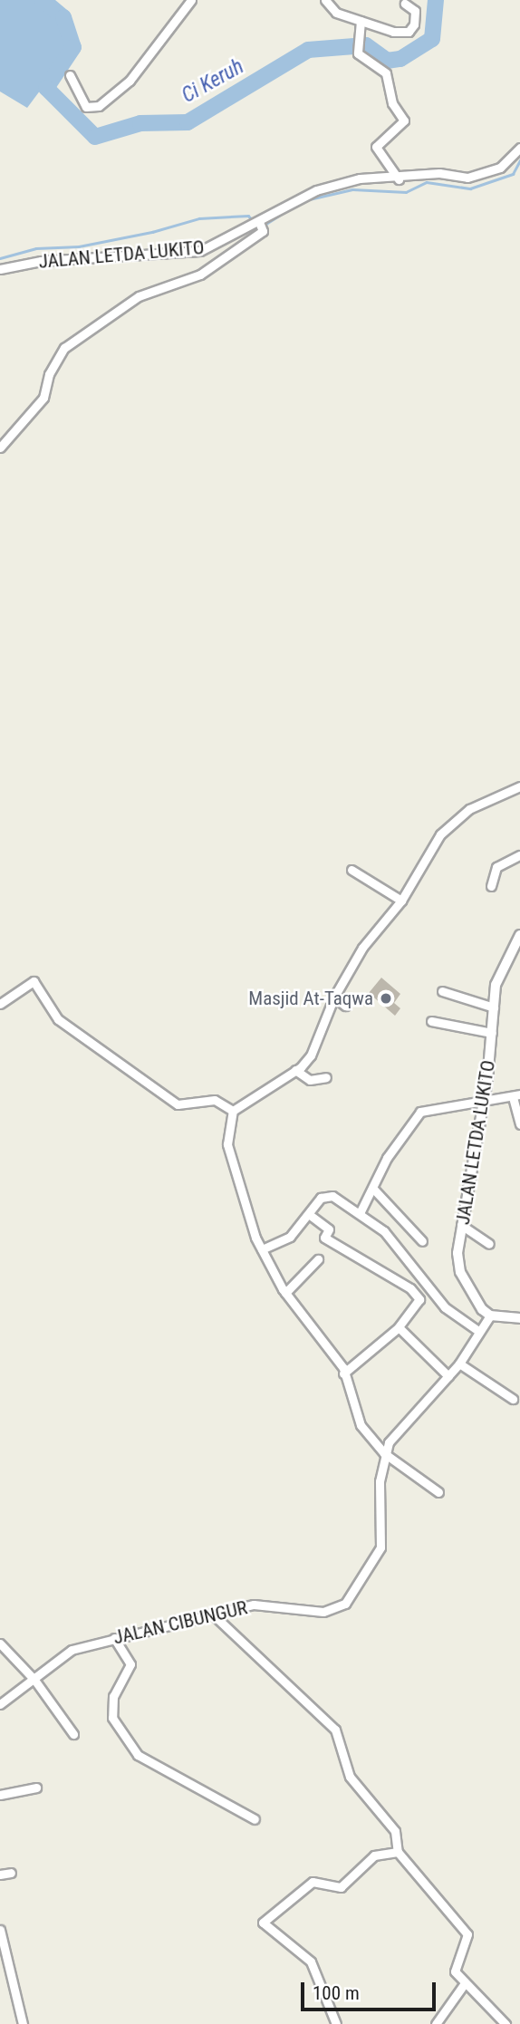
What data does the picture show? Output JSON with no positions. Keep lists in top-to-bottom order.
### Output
{
  "streets": {
    "street": ["JALAN LETDA LUKITO", "JALAN CIBUNGUR"]
  },
  "crossings": [
    ["JALAN LETDA LUKITO", "JALAN CIBUNGUR"]
  ],
  "water": ["Ci Keruh"],
  "places": ["Masjid At-Taqwa"],
  "scale_bar": "100 m"
}
